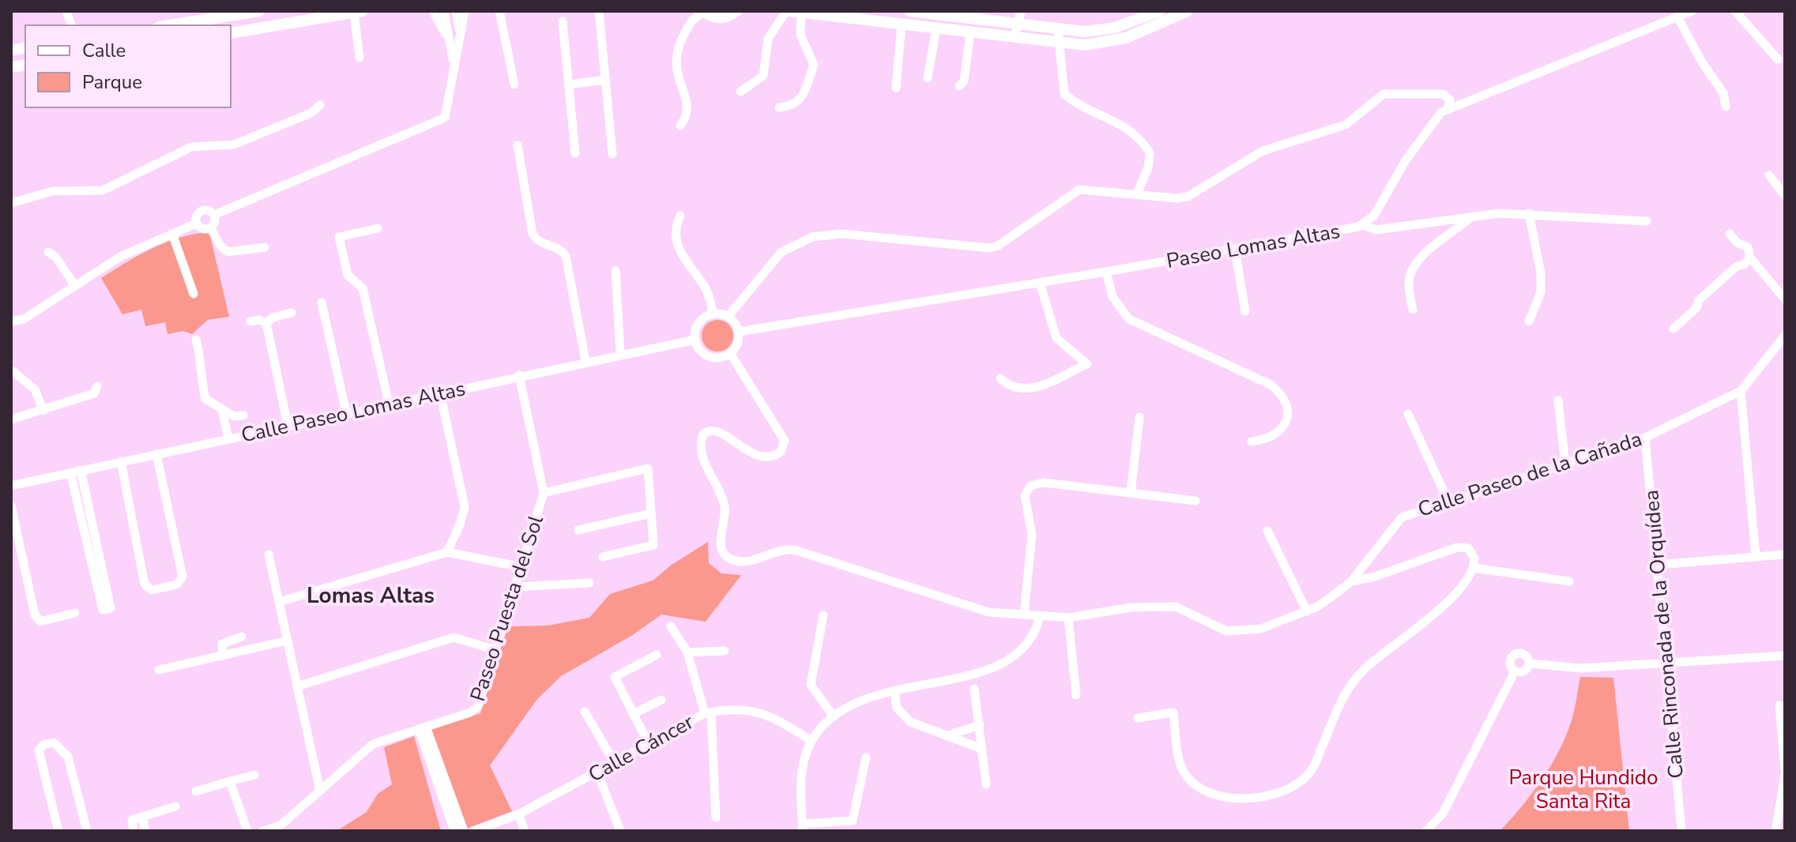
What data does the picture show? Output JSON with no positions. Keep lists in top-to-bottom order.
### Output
{
  "streets": {
    "street": [
      "Paseo Lomas Altas",
      "Calle Paseo Lomas Altas",
      "Calle Paseo de la Cañada",
      "Paseo Puesta del Sol",
      "Calle Rinconada de la Orquídea",
      "Calle Cáncer"
    ]
  },
  "crossings": [
    ["Paseo Lomas Altas", "Calle Paseo Lomas Altas"],
    ["Paseo Lomas Altas", "Calle Paseo de la Cañada"],
    ["Calle Paseo Lomas Altas", "Calle Paseo de la Cañada"],
    ["Calle Paseo Lomas Altas", "Paseo Puesta del Sol"],
    ["Calle Paseo de la Cañada", "Calle Rinconada de la Orquídea"]
  ],
  "districts": ["Lomas Altas"],
  "parks": ["Parque Hundido Santa Rita"],
  "legend": ["Calle", "Parque"]
}
